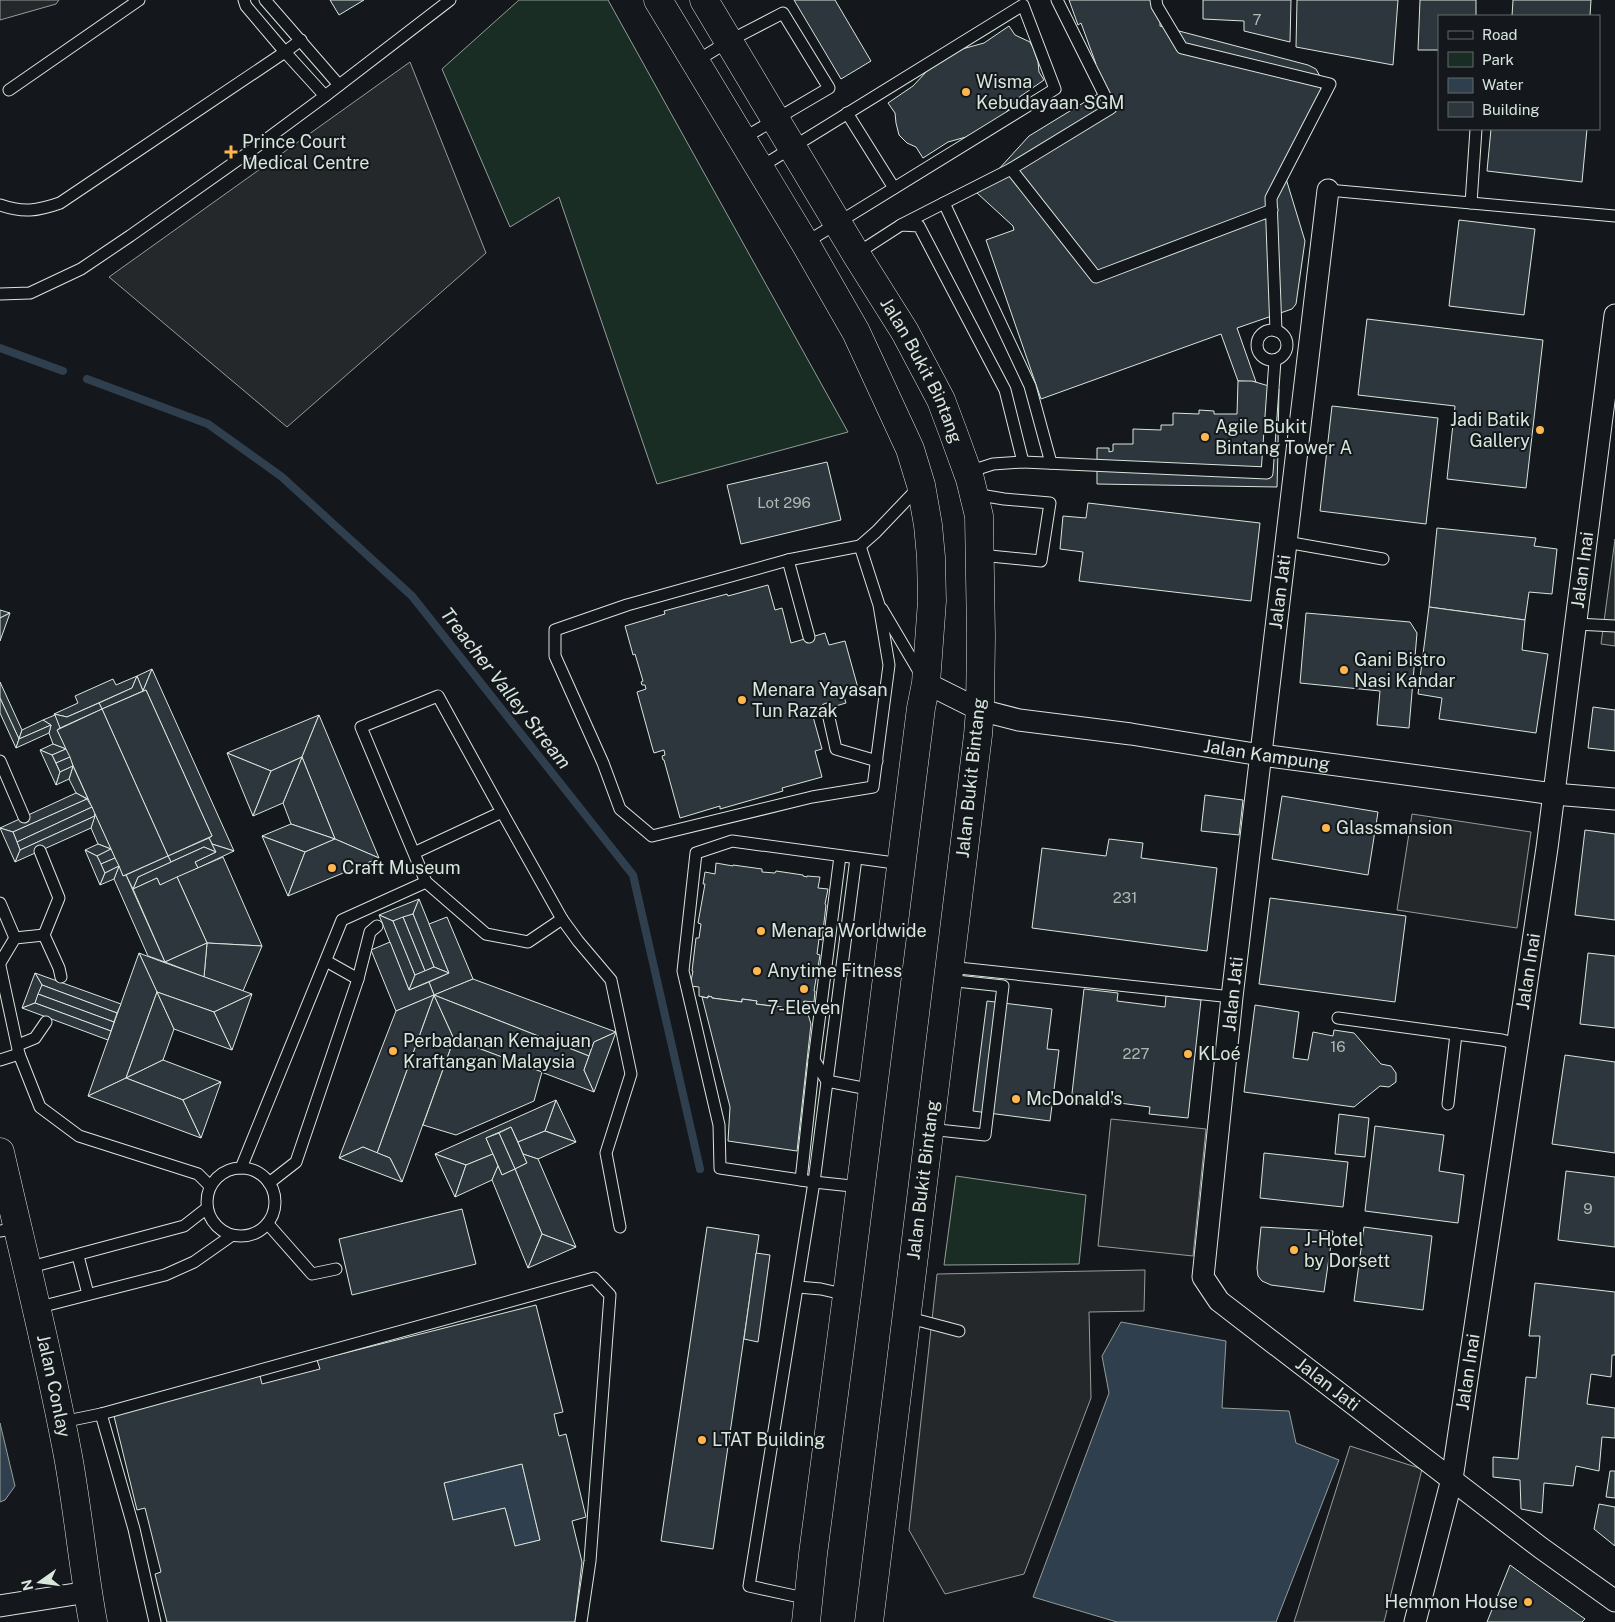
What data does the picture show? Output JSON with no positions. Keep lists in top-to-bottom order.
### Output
{
  "streets": {
    "main road": ["Jalan Bukit Bintang", "Jalan Conlay"],
    "street": ["Jalan Inai", "Jalan Jati", "Jalan Kampung"]
  },
  "crossings": [
    ["Jalan Bukit Bintang", "Jalan Kampung"],
    ["Jalan Inai", "Jalan Jati"],
    ["Jalan Inai", "Jalan Kampung"],
    ["Jalan Jati", "Jalan Kampung"]
  ],
  "water": ["Treacher Valley Stream"],
  "places": {
    "other": [
      "Wisma Kebudayaan SGM",
      "Jadi Batik Gallery",
      "Agile Bukit Bintang Tower A",
      "Gani Bistro Nasi Kandar",
      "Menara Yayasan Tun Razak",
      "Glassmansion",
      "Craft Museum",
      "Menara Worldwide",
      "Anytime Fitness",
      "7-Eleven",
      "Perbadanan Kemajuan Kraftangan Malaysia",
      "KLoé",
      "McDonald's",
      "J-Hotel by Dorsett",
      "LTAT Building",
      "Hemmon House"
    ],
    "health": ["Prince Court Medical Centre"]
  },
  "house_numbers": [
    "7",
    "Lot 296",
    "231",
    "16",
    "227",
    "9"
  ],
  "legend": [
    "Road",
    "Park",
    "Water",
    "Building"
  ],
  "north": "left"
}
